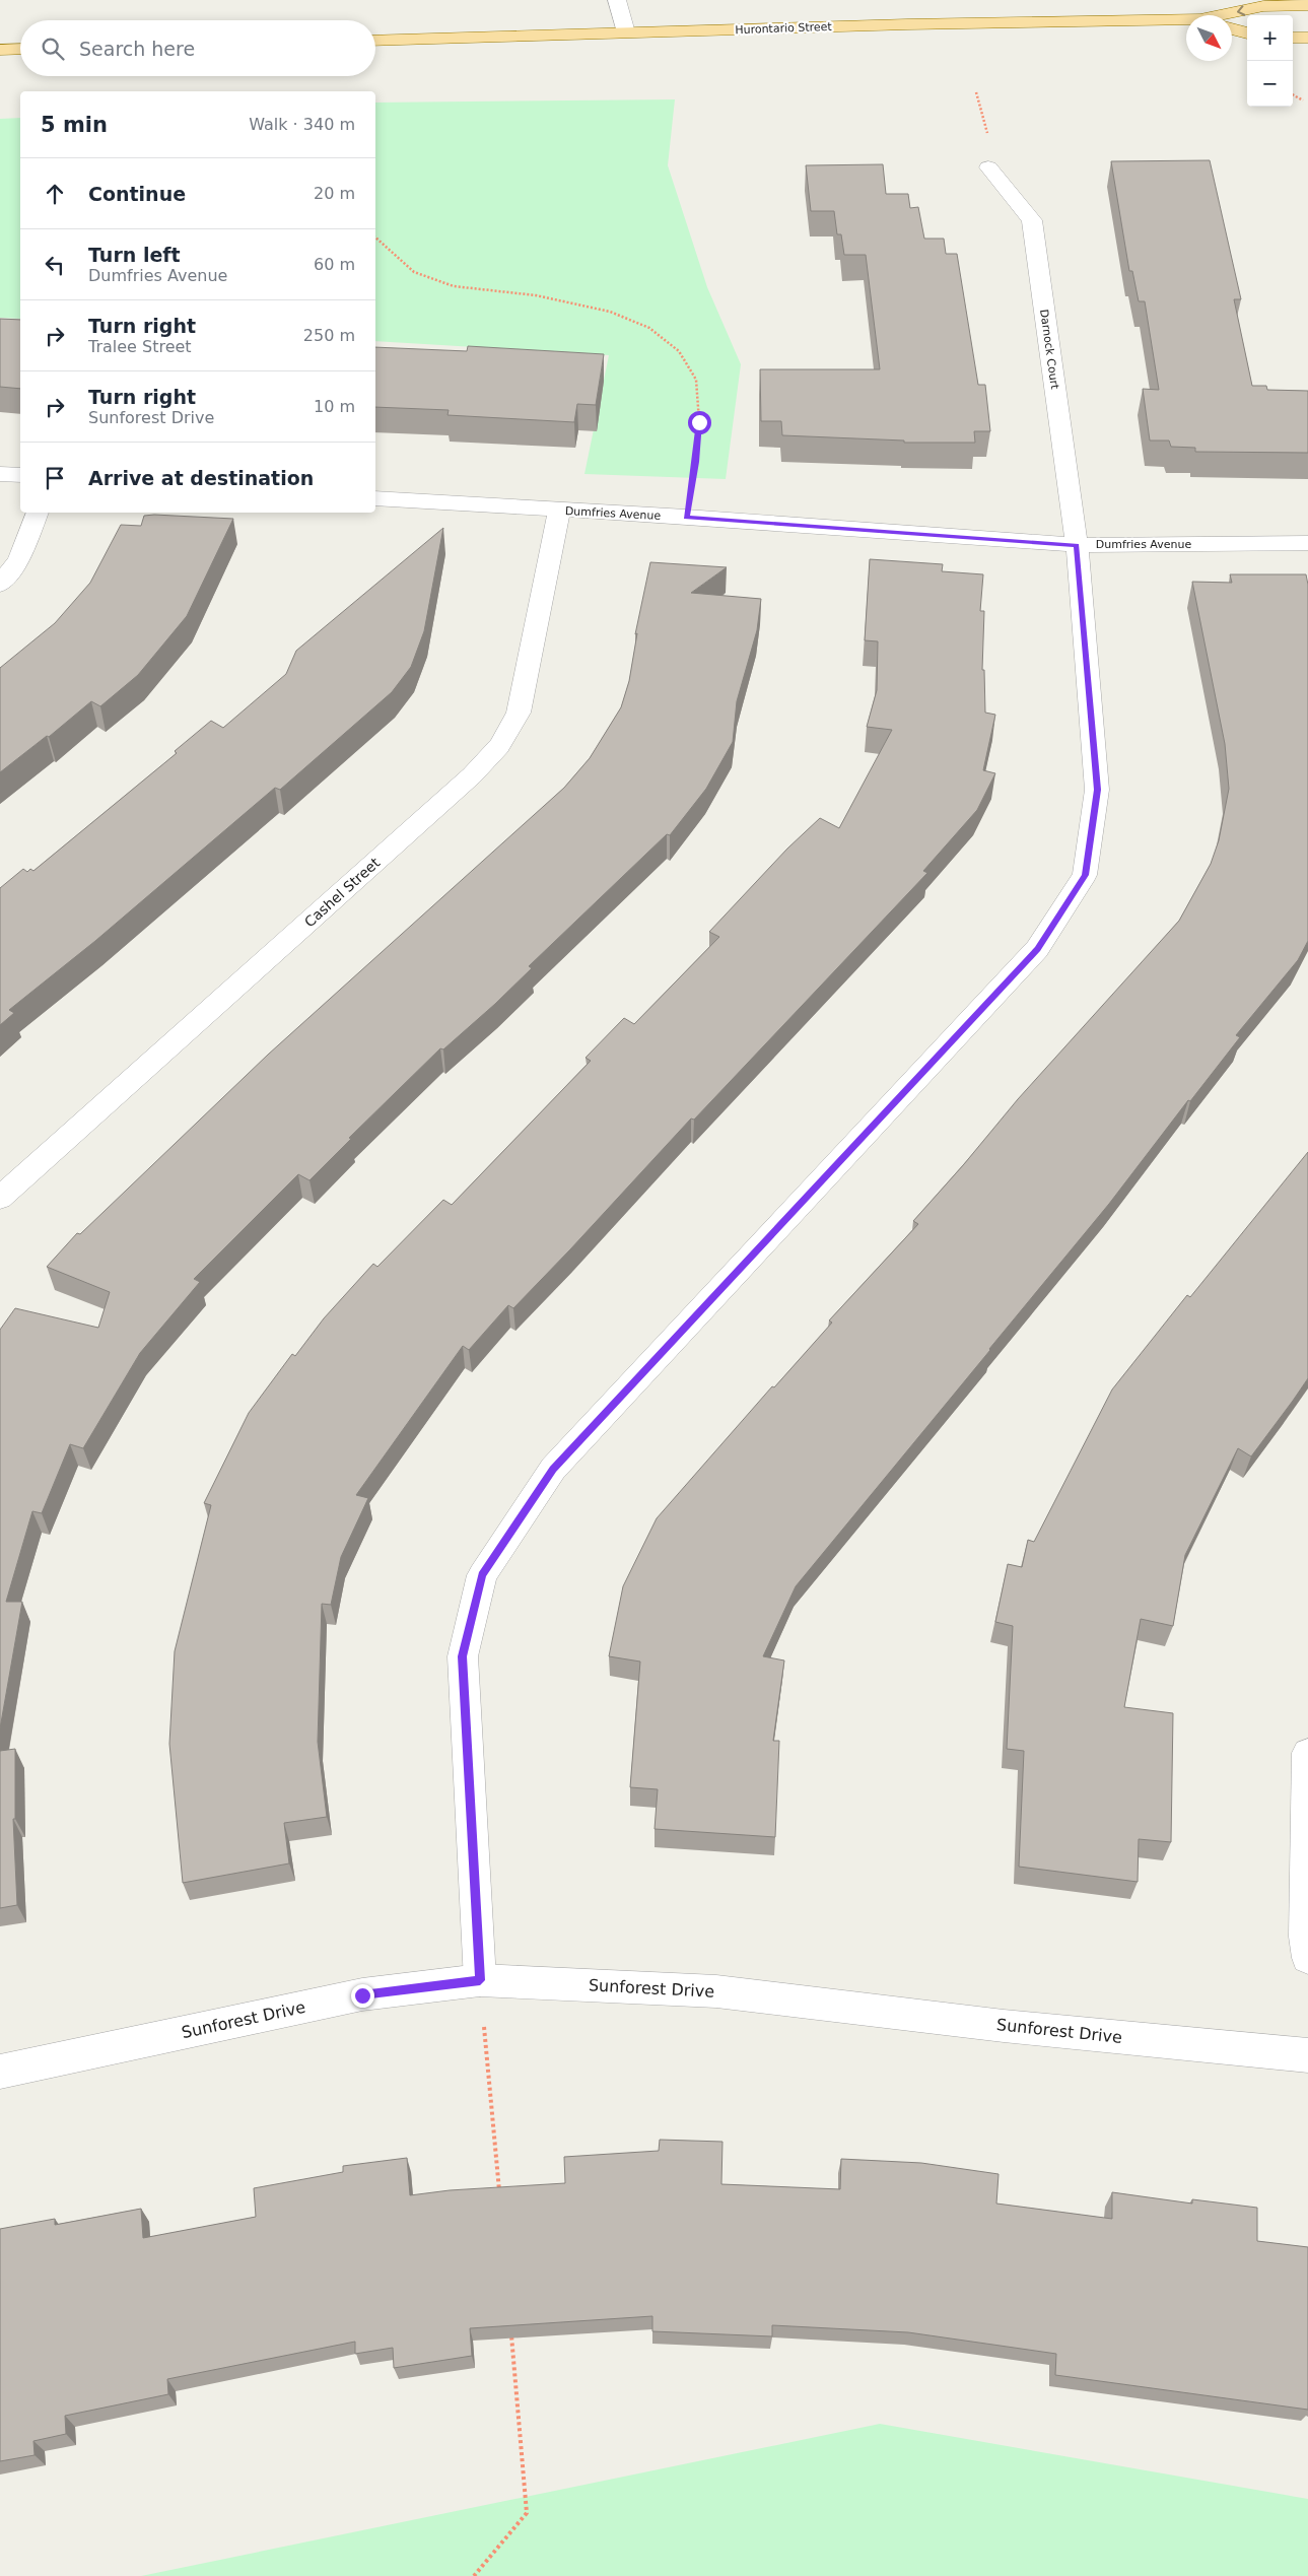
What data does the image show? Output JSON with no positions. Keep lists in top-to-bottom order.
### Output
{
  "streets": {
    "main road": ["Hurontario Street"],
    "street": [
      "Darnock Court",
      "Dumfries Avenue",
      "Cashel Street",
      "Sunforest Drive"
    ]
  },
  "crossings": [
    ["Darnock Court", "Dumfries Avenue"],
    ["Darnock Court", "Sunforest Drive"],
    ["Dumfries Avenue", "Cashel Street"]
  ],
  "north": "bottom right",
  "page": {
    "map_buttons": ["+", "−"],
    "search": "Search here",
    "heading": ["5 min", "Walk · 340 m"],
    "list": [
      ["Continue", "20 m"],
      ["Turn left", "Dumfries Avenue", "60 m"],
      ["Turn right", "Tralee Street", "250 m"],
      ["Turn right", "Sunforest Drive", "10 m"],
      "Arrive at destination"
    ]
  }
}
